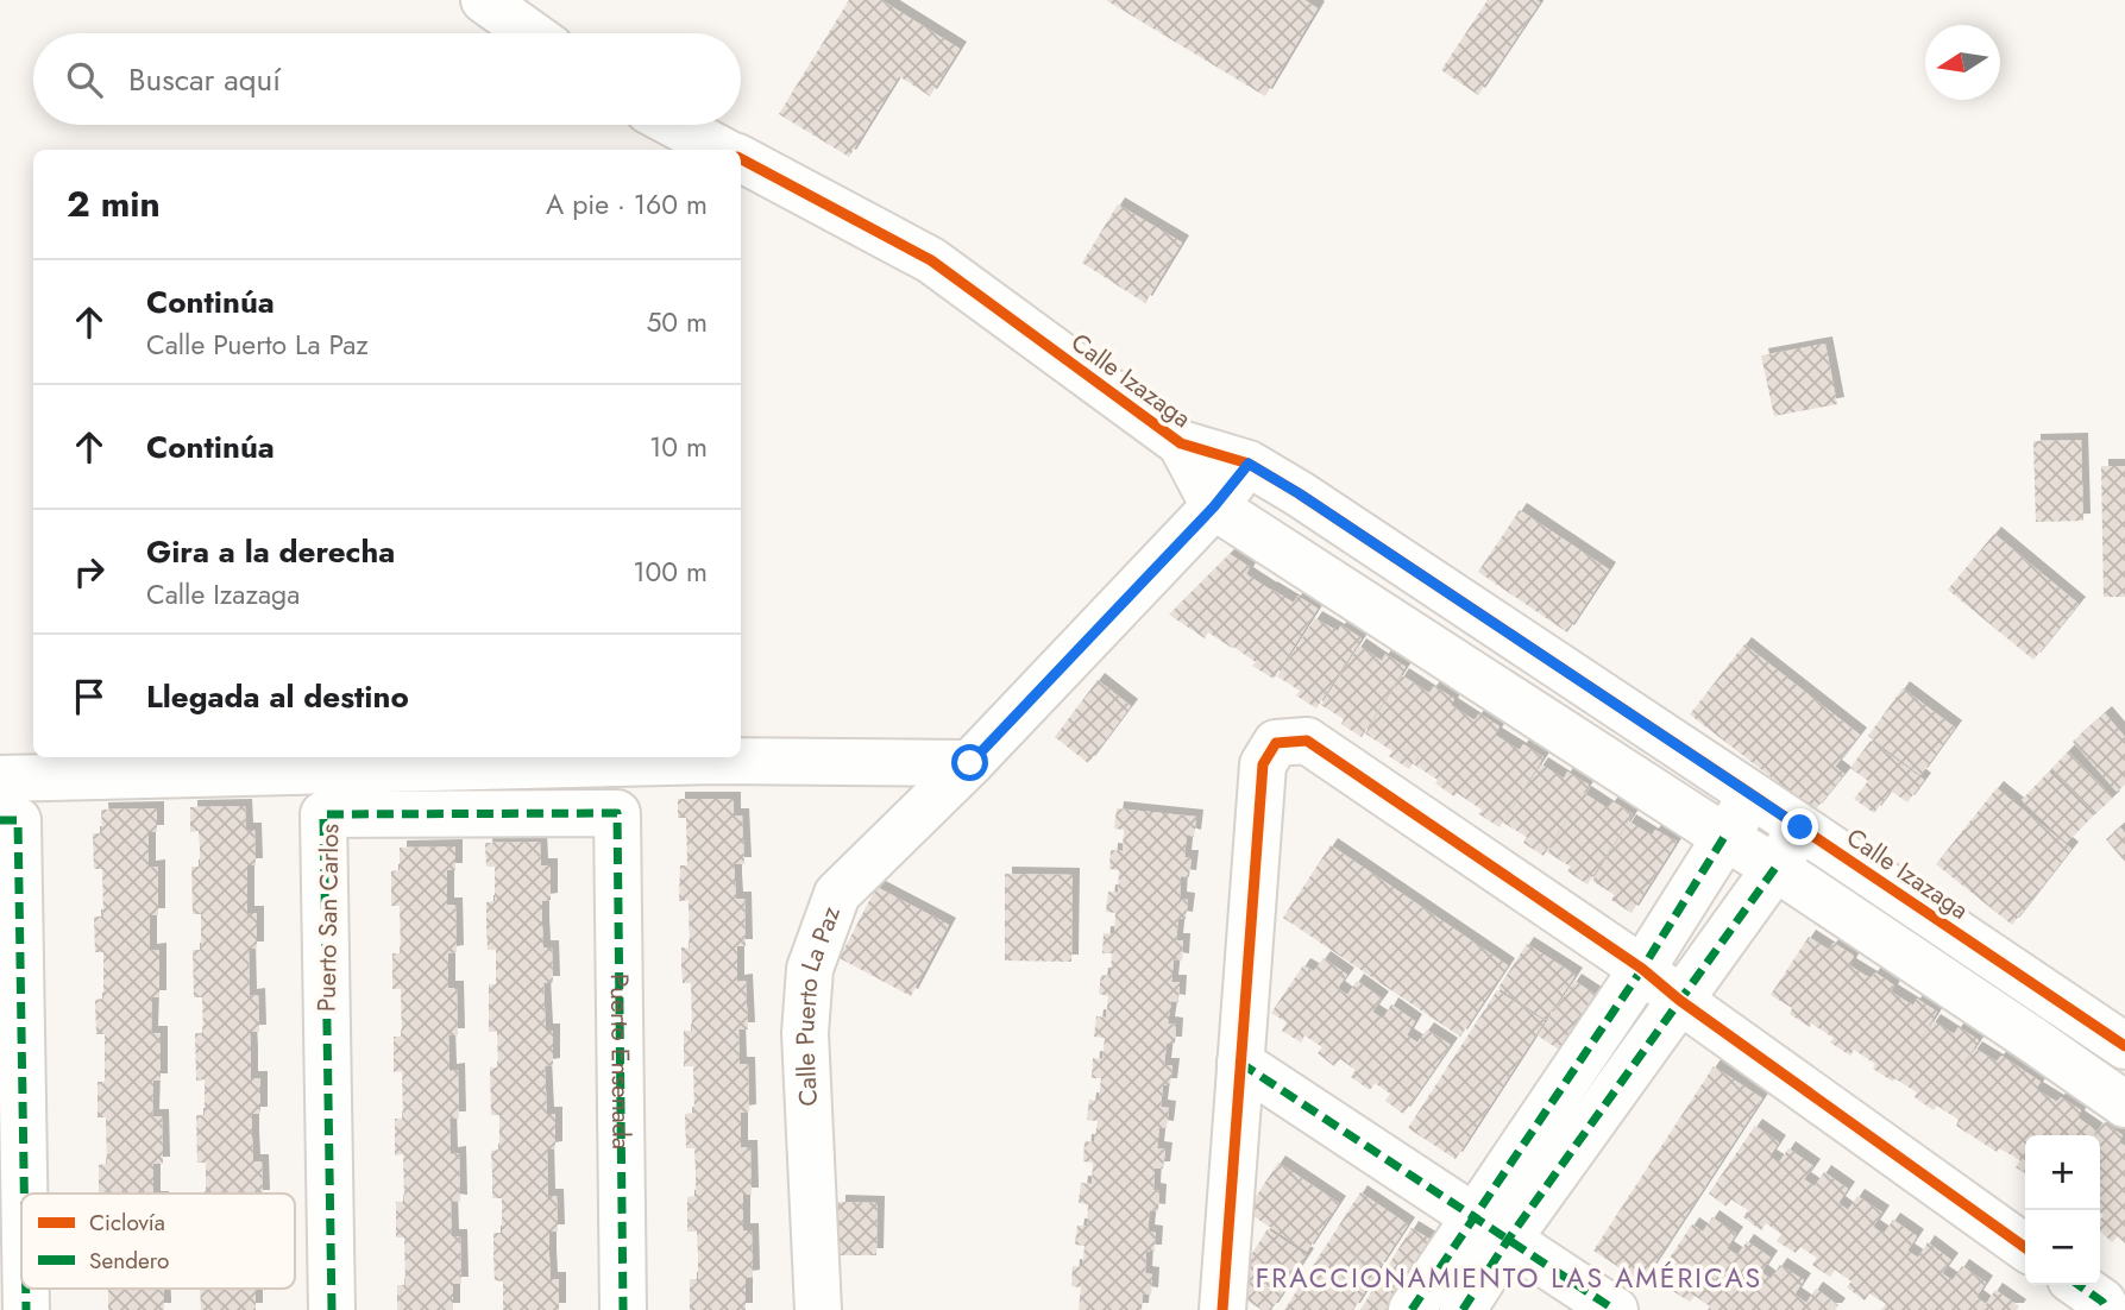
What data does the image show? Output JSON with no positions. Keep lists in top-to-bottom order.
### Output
{
  "streets": {
    "street": [
      "Calle Izazaga",
      "Puerto San Carlos",
      "Calle Puerto La Paz",
      "Puerto Ensenada"
    ]
  },
  "crossings": [
    ["Calle Izazaga", "Calle Puerto La Paz"],
    ["Puerto San Carlos", "Puerto Ensenada"]
  ],
  "districts": ["FRACCIONAMIENTO LAS AMÉRICAS"],
  "legend": ["Ciclovía", "Sendero"],
  "north": "left",
  "page": {
    "search": "Buscar aquí",
    "heading": ["2 min", "A pie · 160 m"],
    "list": [
      ["Continúa", "Calle Puerto La Paz", "50 m"],
      ["Continúa", "10 m"],
      ["Gira a la derecha", "Calle Izazaga", "100 m"],
      "Llegada al destino"
    ],
    "map_buttons": ["+", "−"]
  }
}
